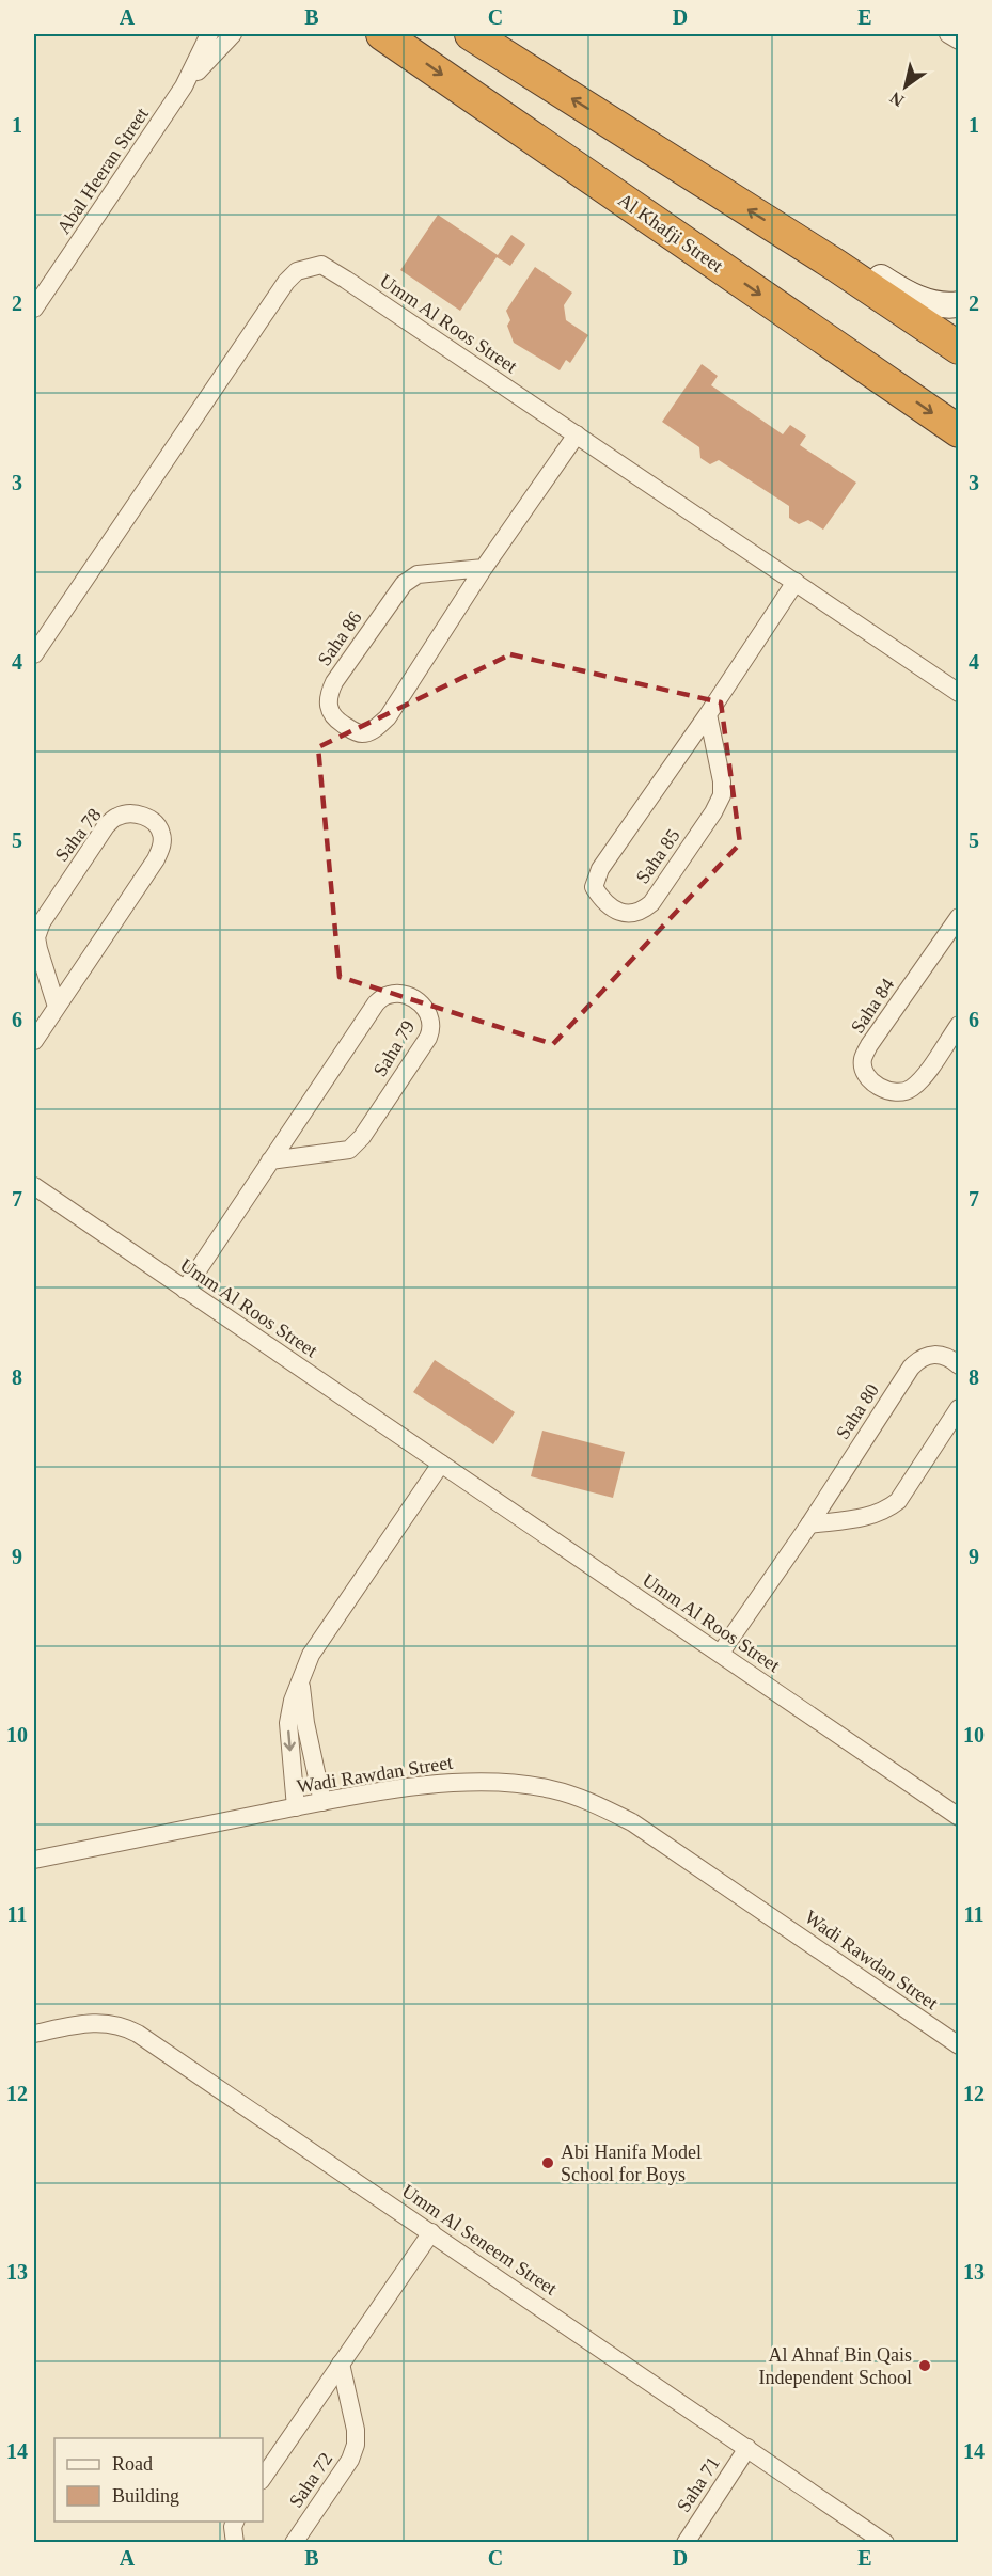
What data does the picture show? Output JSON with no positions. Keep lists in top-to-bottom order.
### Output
{
  "streets": {
    "highway": ["Al Khafji Street"],
    "street": [
      "Abal Heeran Street",
      "Umm Al Roos Street",
      "Saha 86",
      "Saha 78",
      "Saha 85",
      "Saha 84",
      "Saha 79",
      "Saha 80",
      "Wadi Rawdan Street",
      "Umm Al Seneem Street",
      "Saha 72",
      "Saha 71"
    ]
  },
  "crossings": [
    ["Umm Al Roos Street", "Saha 86"],
    ["Umm Al Roos Street", "Saha 85"],
    ["Umm Al Roos Street", "Saha 79"],
    ["Umm Al Roos Street", "Saha 80"],
    ["Umm Al Seneem Street", "Saha 72"],
    ["Umm Al Seneem Street", "Saha 71"]
  ],
  "places": ["Abi Hanifa Model School for Boys", "Al Ahnaf Bin Qais Independent School"],
  "legend": ["Road", "Building"],
  "north": "bottom left",
  "grid": {
    "columns": [
      "A",
      "B",
      "C",
      "D",
      "E"
    ],
    "rows": [
      "1",
      "2",
      "3",
      "4",
      "5",
      "6",
      "7",
      "8",
      "9",
      "10",
      "11",
      "12",
      "13",
      "14"
    ]
  }
}
